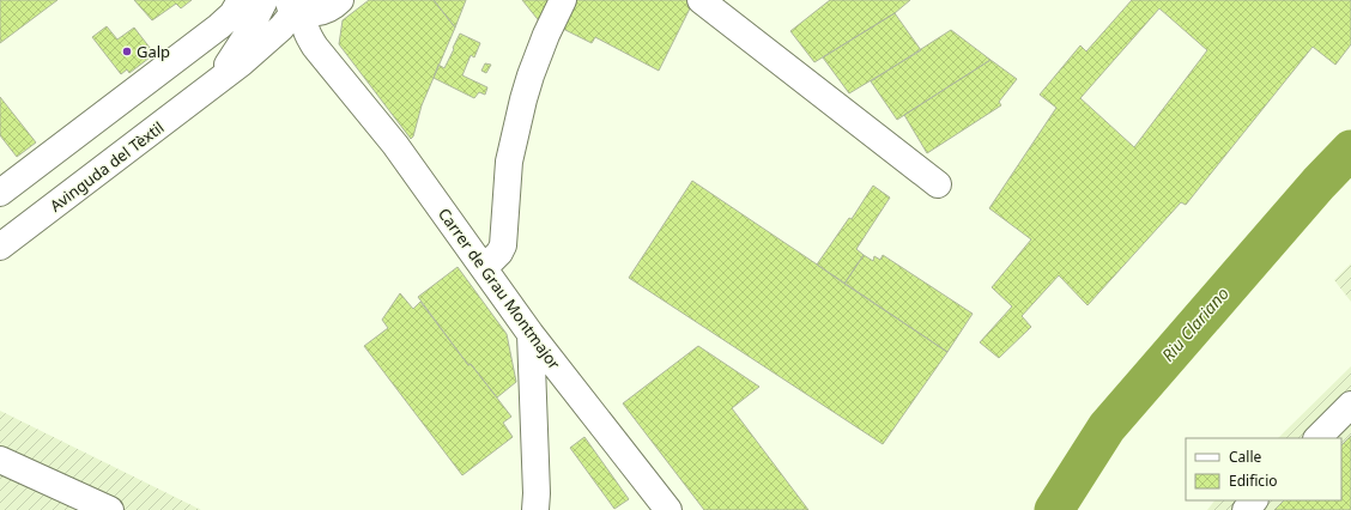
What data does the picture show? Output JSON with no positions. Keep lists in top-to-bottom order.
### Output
{
  "streets": {
    "street": ["Avinguda del Tèxtil", "Carrer de Grau Montmajor"]
  },
  "crossings": [
    ["Avinguda del Tèxtil", "Carrer de Grau Montmajor"]
  ],
  "water": ["Riu Clariano"],
  "places": ["Galp"],
  "legend": ["Calle", "Edificio"]
}
